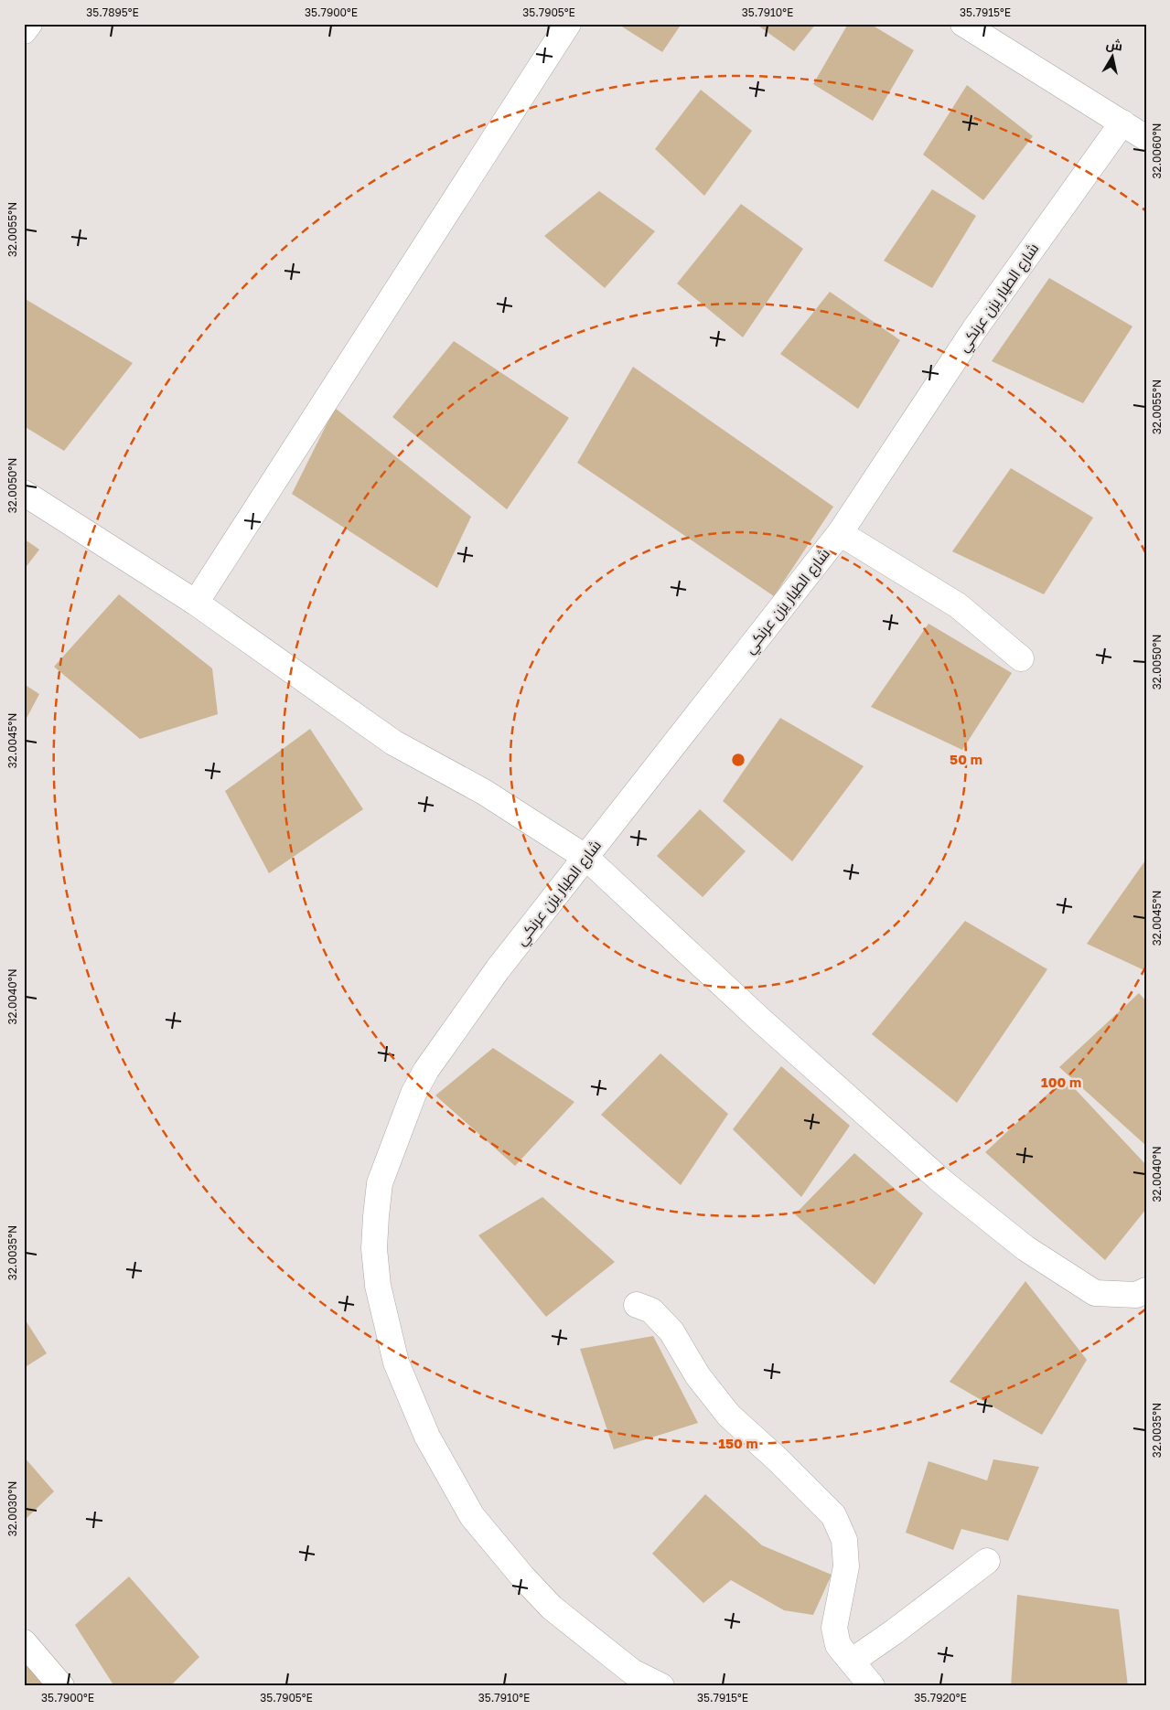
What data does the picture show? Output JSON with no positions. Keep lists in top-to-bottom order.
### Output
{
  "streets": {
    "street": ["شارع الطيار يزن عرنكي"]
  },
  "north": "top",
  "coordinates": [
    "35.7895°E",
    "35.7900°E",
    "35.7905°E",
    "35.7910°E",
    "35.7915°E",
    "32.0060°N",
    "32.0055°N",
    "32.0050°N",
    "32.0045°N",
    "32.0040°N",
    "32.0035°N",
    "32.0030°N",
    "35.7920°E"
  ],
  "rings": ["50 m", "100 m", "150 m"]
}
